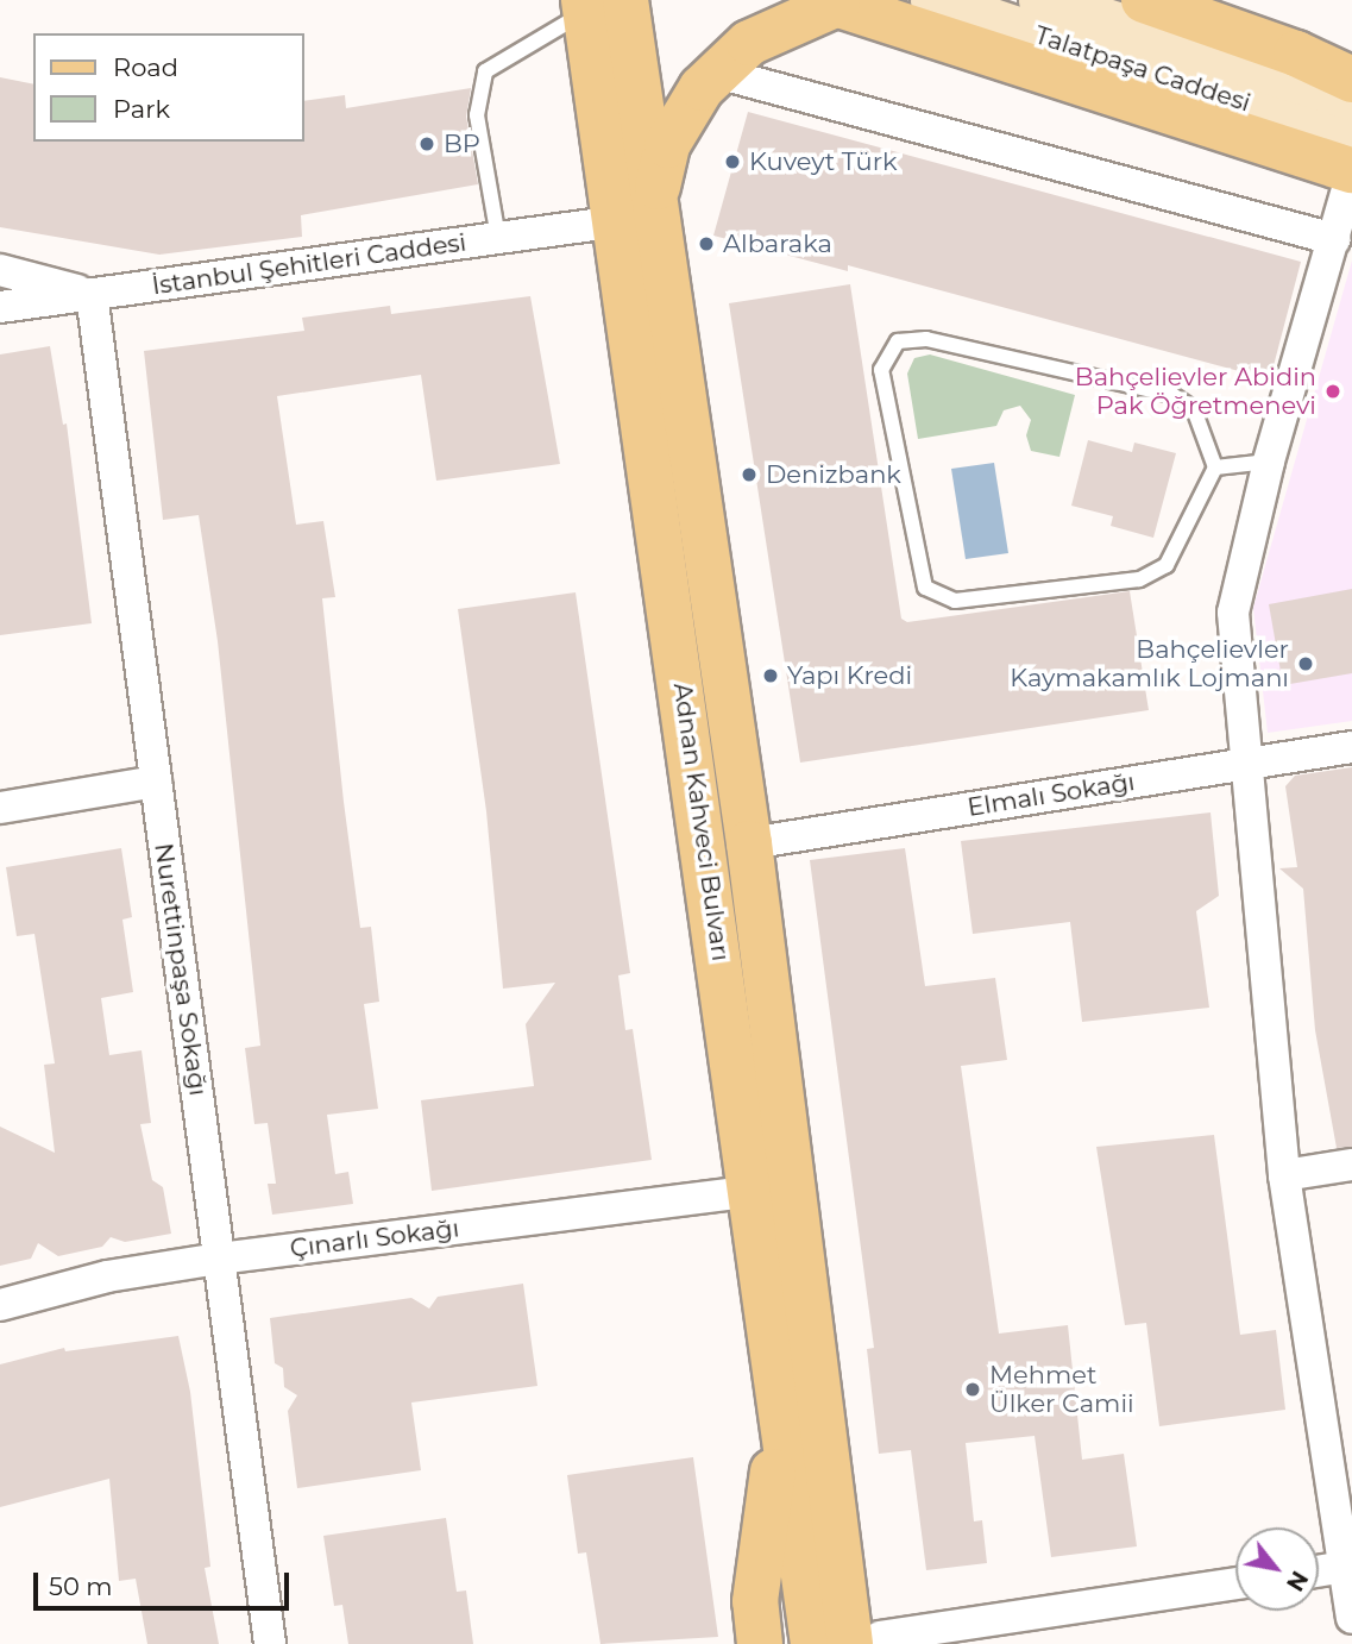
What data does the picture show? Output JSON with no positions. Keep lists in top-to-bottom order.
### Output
{
  "streets": {
    "main road": ["Talatpaşa Caddesi", "Adnan Kahveci Bulvarı"],
    "street": [
      "İstanbul Şehitleri Caddesi",
      "Elmalı Sokağı",
      "Nurettinpaşa Sokağı",
      "Çınarlı Sokağı"
    ]
  },
  "crossings": [
    ["İstanbul Şehitleri Caddesi", "Adnan Kahveci Bulvarı"],
    ["İstanbul Şehitleri Caddesi", "Nurettinpaşa Sokağı"],
    ["Elmalı Sokağı", "Adnan Kahveci Bulvarı"],
    ["Adnan Kahveci Bulvarı", "Çınarlı Sokağı"],
    ["Nurettinpaşa Sokağı", "Çınarlı Sokağı"]
  ],
  "places": [
    "BP",
    "Kuveyt Türk",
    "Albaraka",
    "Bahçelievler Abidin Pak Öğretmenevi",
    "Denizbank",
    "Bahçelievler Kaymakamlık Lojmanı",
    "Yapı Kredi",
    "Mehmet Ülker Camii"
  ],
  "legend": ["Road", "Park"],
  "scale_bar": "50 m",
  "north": "bottom right"
}
